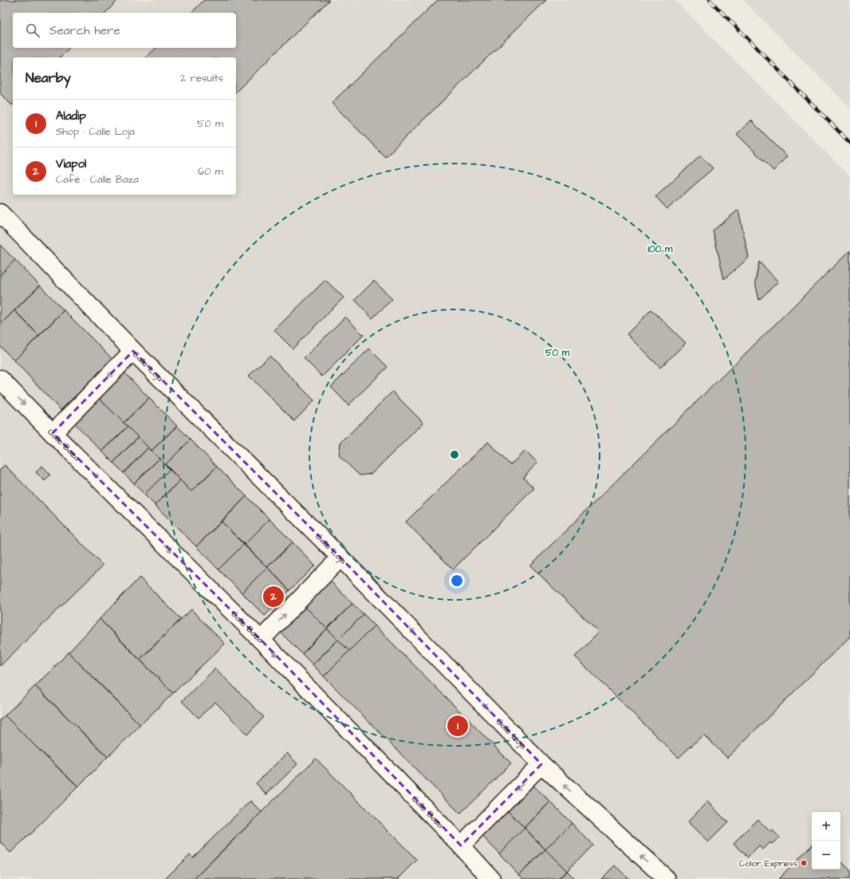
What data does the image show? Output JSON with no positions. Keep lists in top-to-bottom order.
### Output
{
  "streets": {
    "street": ["Calle Loja", "Calle Baza"]
  },
  "one_way": ["Calle Loja", "Calle Baza"],
  "places": ["Color Express"],
  "page": {
    "search": "Search here",
    "heading": ["Nearby", "2 results"],
    "list": [
      {
        "mark": "1",
        "name": "Aladip",
        "note": "Shop · Calle Loja",
        "value": "50 m"
      },
      {
        "mark": "2",
        "name": "Viapol",
        "note": "Café · Calle Baza",
        "value": "60 m"
      }
    ],
    "pins": ["2", "1"],
    "map_buttons": ["+", "−"]
  },
  "rings": ["100 m", "50 m"]
}
